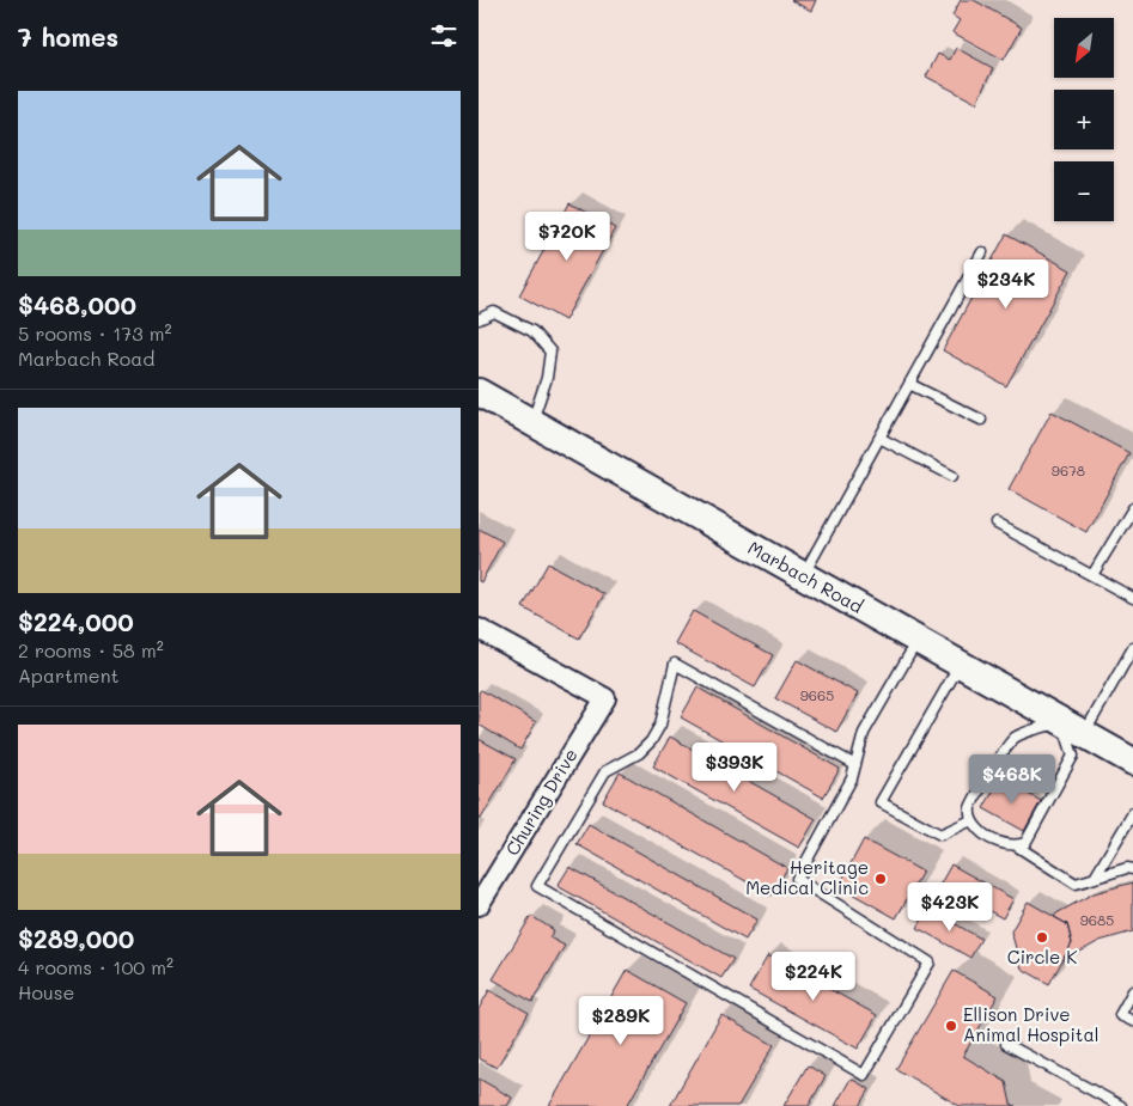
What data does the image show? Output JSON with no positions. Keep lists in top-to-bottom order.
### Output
{
  "streets": {
    "main road": ["Marbach Road"],
    "street": ["Churing Drive"]
  },
  "places": ["Heritage Medical Clinic", "Circle K", "Ellison Drive Animal Hospital"],
  "house_numbers": ["9678", "9665", "9685"],
  "north": "bottom left",
  "page": {
    "heading": "7 homes",
    "map_buttons": ["+", "−"],
    "list": [
      {
        "name": "$468,000",
        "note": "5 rooms · 173 m² · Marbach Road"
      },
      {
        "name": "$224,000",
        "note": "2 rooms · 58 m² · Apartment"
      },
      {
        "name": "$289,000",
        "note": "4 rooms · 100 m² · House"
      }
    ],
    "price": [
      "$720K",
      "$234K",
      "$393K",
      "$468K",
      "$423K",
      "$224K",
      "$289K"
    ]
  }
}
